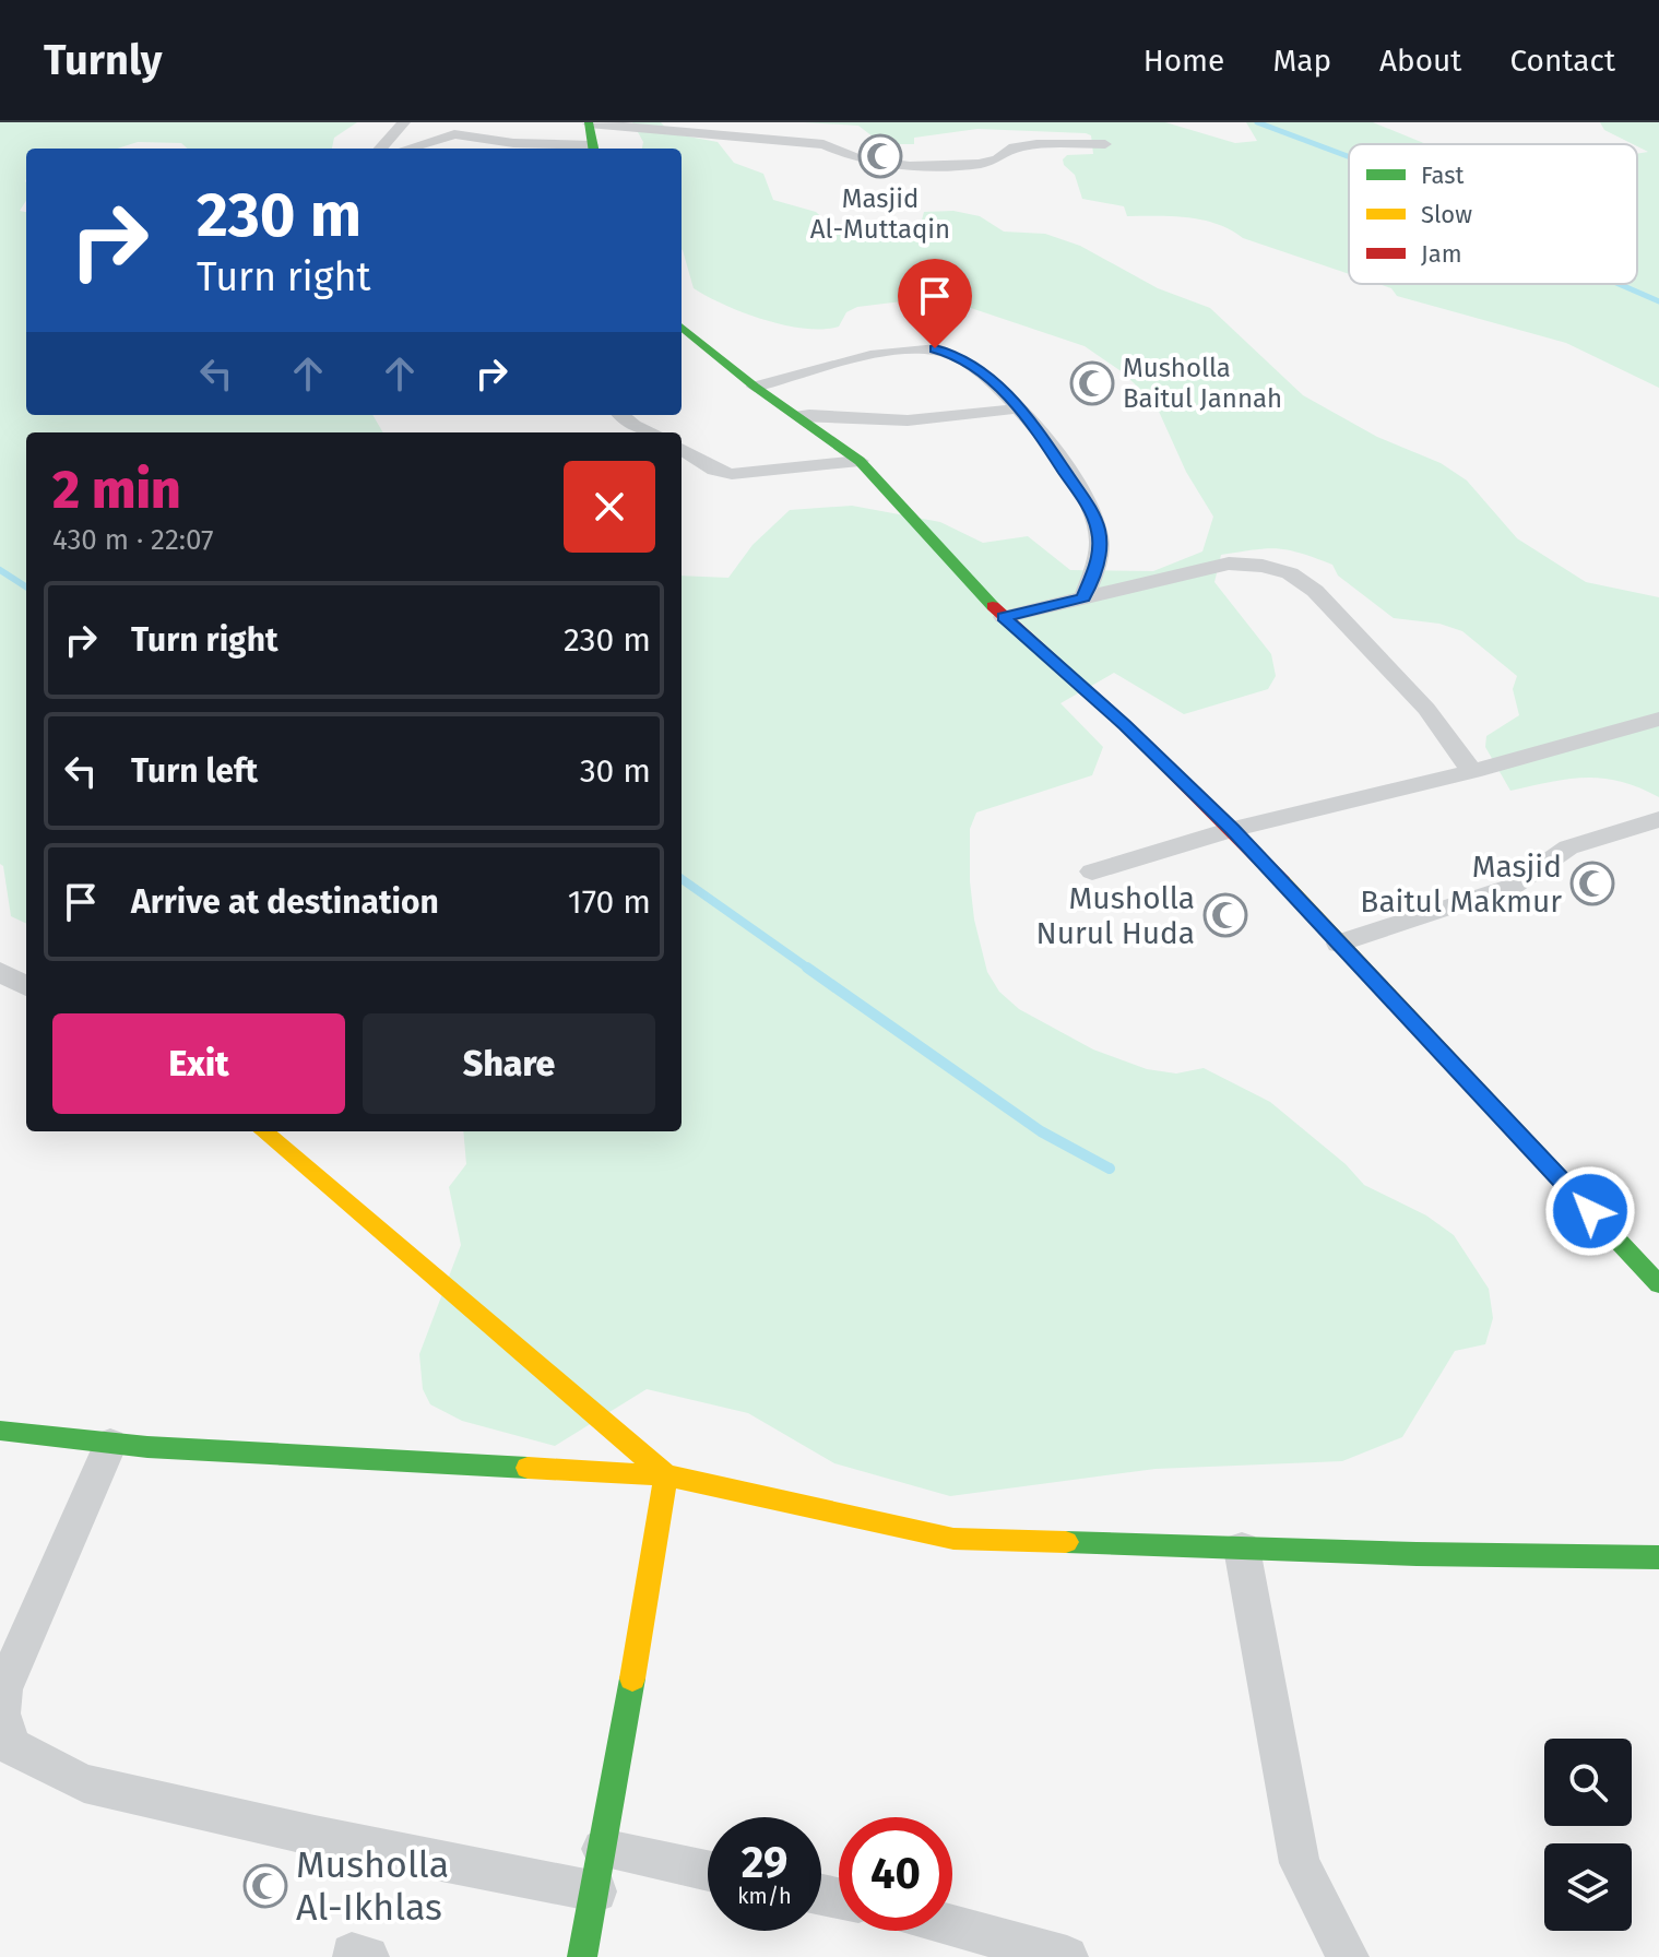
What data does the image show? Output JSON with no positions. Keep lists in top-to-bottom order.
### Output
{
  "places": {
    "mosque": [
      "Masjid Al-Muttaqin",
      "Musholla Baitul Jannah",
      "Masjid Baitul Makmur",
      "Musholla Nurul Huda",
      "Musholla Al-Ikhlas"
    ]
  },
  "legend": ["Fast", "Slow", "Jam"],
  "page": {
    "header": "Turnly",
    "nav": [
      "Home",
      "Map",
      "About",
      "Contact"
    ],
    "turn": ["230 m", "Turn right"],
    "heading": ["2 min", "430 m · 22:07"],
    "list": [
      {
        "name": "Turn right",
        "value": "230 m"
      },
      {
        "name": "Turn left",
        "value": "30 m"
      },
      {
        "name": "Arrive at destination",
        "value": "170 m"
      }
    ],
    "buttons": ["Exit", "Share"],
    "speed": "29 km/h",
    "limit": "40"
  }
}
